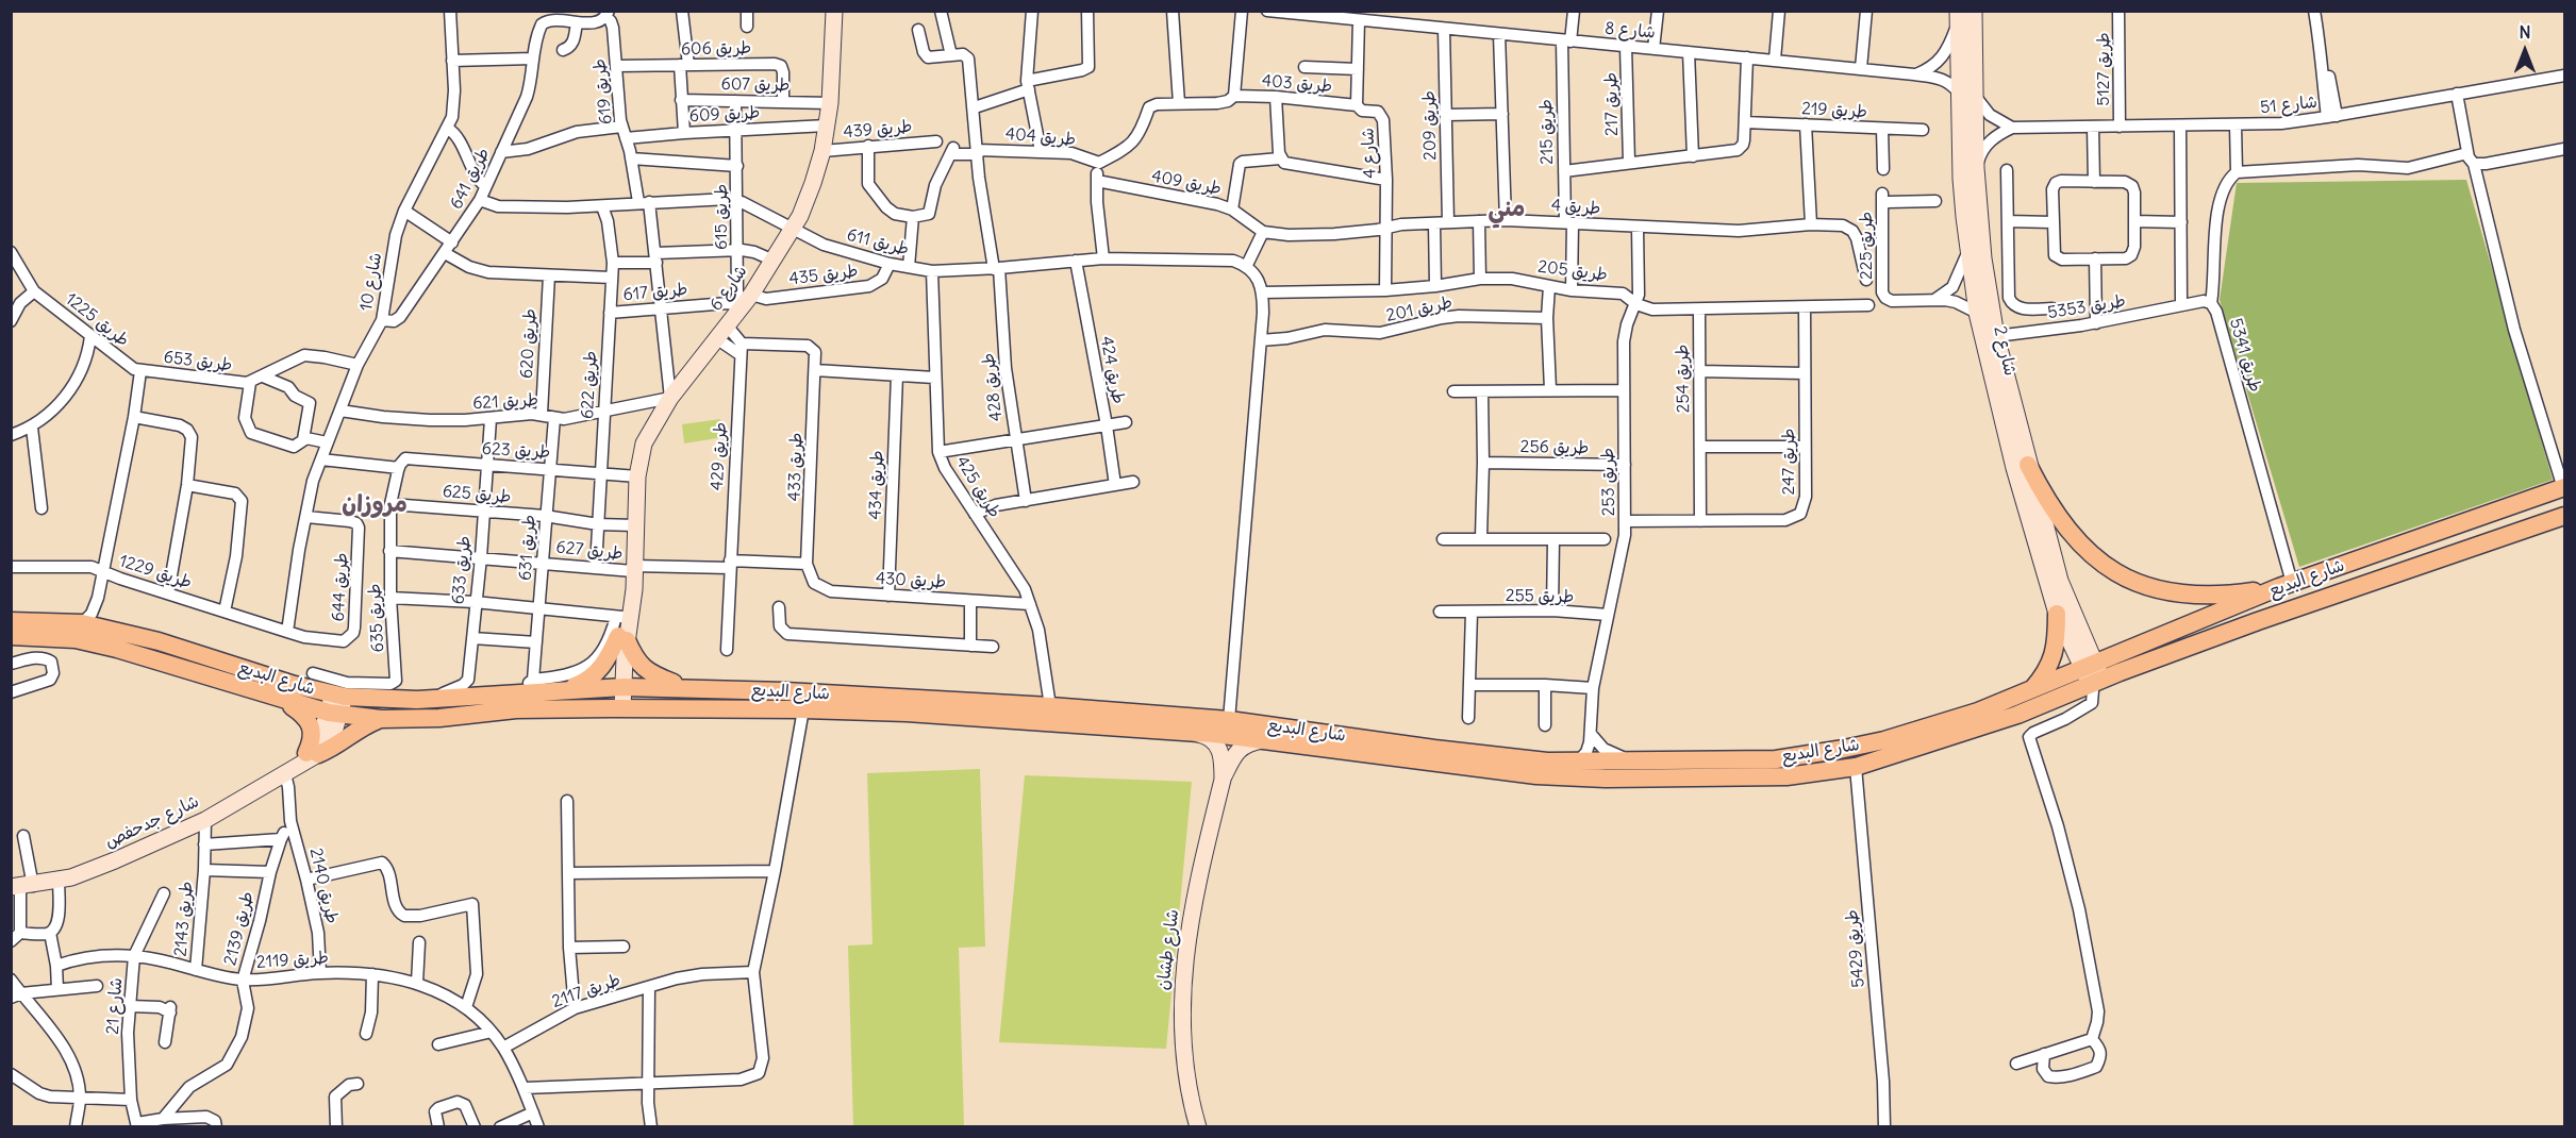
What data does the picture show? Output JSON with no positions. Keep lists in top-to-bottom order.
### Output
{
  "streets": {
    "main road": ["شارع البديع"],
    "street": [
      "شارع 8",
      "طريق 606",
      "طريق 5127",
      "طريق 403",
      "طريق 607",
      "طريق 619",
      "طريق 217",
      "شارع 51",
      "طريق 219",
      "طريق 609",
      "طريق 209",
      "طريق 439",
      "طريق 215",
      "طريق 404",
      "شارع 4",
      "طريق 641",
      "طريق 409",
      "طريق 4",
      "طريق 615",
      "طريق 611",
      "طريق 225",
      "طريق 205",
      "طريق 435",
      "شارع 10",
      "شارع 6",
      "طريق 617",
      "طريق 5353",
      "طريق 201",
      "طريق 1225",
      "طريق 620",
      "شارع 2",
      "طريق 5341",
      "طريق 653",
      "طريق 424",
      "طريق 254",
      "طريق 622",
      "طريق 428",
      "طريق 621",
      "طريق 256",
      "طريق 623",
      "طريق 429",
      "طريق 247",
      "طريق 433",
      "طريق 253",
      "طريق 434",
      "طريق 425",
      "طريق 625",
      "طريق 631",
      "طريق 627",
      "طريق 633",
      "طريق 1229",
      "طريق 430",
      "طريق 644",
      "طريق 255",
      "طريق 635",
      "شارع جدحفص",
      "طريق 2140",
      "طريق 2143",
      "طريق 2139",
      "طريق 5429",
      "شارع طشان",
      "طريق 2119",
      "طريق 2117",
      "شارع 21"
    ]
  },
  "crossings": [
    ["شارع 8", "طريق 217"],
    ["شارع 8", "طريق 209"],
    ["شارع 8", "طريق 215"],
    ["شارع 8", "شارع 4"],
    ["شارع 8", "شارع 2"],
    ["طريق 606", "طريق 607"],
    ["طريق 606", "طريق 619"],
    ["طريق 5127", "شارع 51"],
    ["طريق 403", "طريق 404"],
    ["طريق 403", "شارع 4"],
    ["طريق 607", "طريق 615"],
    ["طريق 607", "شارع 6"],
    ["طريق 619", "طريق 609"],
    ["طريق 619", "طريق 615"],
    ["طريق 619", "طريق 611"],
    ["طريق 619", "شارع 6"],
    ["طريق 619", "طريق 617"],
    ["طريق 619", "طريق 621"],
    ["طريق 609", "طريق 641"],
    ["طريق 609", "طريق 615"],
    ["طريق 609", "شارع 6"],
    ["طريق 209", "طريق 4"],
    ["طريق 439", "شارع 6"],
    ["طريق 215", "طريق 4"],
    ["طريق 215", "طريق 205"],
    ["طريق 404", "طريق 428"],
    ["شارع 4", "طريق 4"],
    ["طريق 641", "طريق 611"],
    ["طريق 641", "شارع 10"],
    ["طريق 409", "طريق 4"],
    ["طريق 4", "طريق 253"],
    ["طريق 615", "طريق 611"],
    ["طريق 615", "طريق 435"],
    ["طريق 615", "شارع 6"],
    ["طريق 615", "طريق 617"],
    ["طريق 611", "طريق 435"],
    ["طريق 611", "شارع 6"],
    ["طريق 611", "طريق 424"],
    ["طريق 611", "طريق 622"],
    ["طريق 611", "طريق 428"],
    ["طريق 611", "طريق 425"],
    ["طريق 205", "طريق 254"],
    ["طريق 205", "طريق 247"],
    ["طريق 205", "طريق 253"],
    ["طريق 435", "شارع 6"],
    ["طريق 435", "طريق 617"],
    ["شارع 10", "طريق 653"],
    ["شارع 10", "طريق 621"],
    ["شارع 10", "طريق 1229"],
    ["شارع 10", "طريق 644"],
    ["شارع 6", "طريق 617"],
    ["شارع 6", "طريق 621"],
    ["شارع 6", "طريق 623"],
    ["شارع 6", "طريق 625"],
    ["شارع 6", "طريق 627"],
    ["شارع 6", "شارع البديع"],
    ["طريق 617", "طريق 622"],
    ["طريق 5353", "شارع 2"],
    ["طريق 5353", "طريق 5341"],
    ["طريق 1225", "طريق 653"],
    ["طريق 620", "طريق 621"],
    ["شارع 2", "شارع البديع"],
    ["طريق 5341", "شارع البديع"],
    ["طريق 254", "طريق 247"],
    ["طريق 622", "طريق 621"],
    ["طريق 622", "طريق 623"],
    ["طريق 622", "طريق 625"],
    ["طريق 622", "طريق 627"],
    ["طريق 621", "طريق 631"],
    ["طريق 621", "طريق 633"],
    ["طريق 256", "طريق 253"],
    ["طريق 623", "طريق 631"],
    ["طريق 623", "طريق 633"],
    ["طريق 623", "طريق 635"],
    ["طريق 429", "طريق 433"],
    ["طريق 429", "طريق 627"],
    ["طريق 247", "طريق 253"],
    ["طريق 433", "طريق 430"],
    ["طريق 253", "شارع البديع"],
    ["طريق 253", "طريق 255"],
    ["طريق 434", "طريق 430"],
    ["طريق 425", "شارع البديع"],
    ["طريق 425", "طريق 430"],
    ["طريق 625", "طريق 631"],
    ["طريق 625", "طريق 633"],
    ["طريق 625", "طريق 635"],
    ["طريق 631", "طريق 627"],
    ["طريق 627", "طريق 633"],
    ["طريق 627", "طريق 635"],
    ["طريق 633", "شارع البديع"],
    ["طريق 1229", "طريق 644"],
    ["شارع البديع", "شارع جدحفص"],
    ["شارع البديع", "طريق 5429"],
    ["شارع جدحفص", "طريق 2140"],
    ["شارع جدحفص", "طريق 2143"],
    ["طريق 2140", "طريق 2119"],
    ["طريق 2143", "طريق 2139"],
    ["طريق 2143", "طريق 2119"],
    ["طريق 2139", "طريق 2119"],
    ["طريق 2119", "طريق 2117"],
    ["طريق 2119", "شارع 21"]
  ],
  "districts": ["مني", "مروزان"],
  "north": "top"
}
